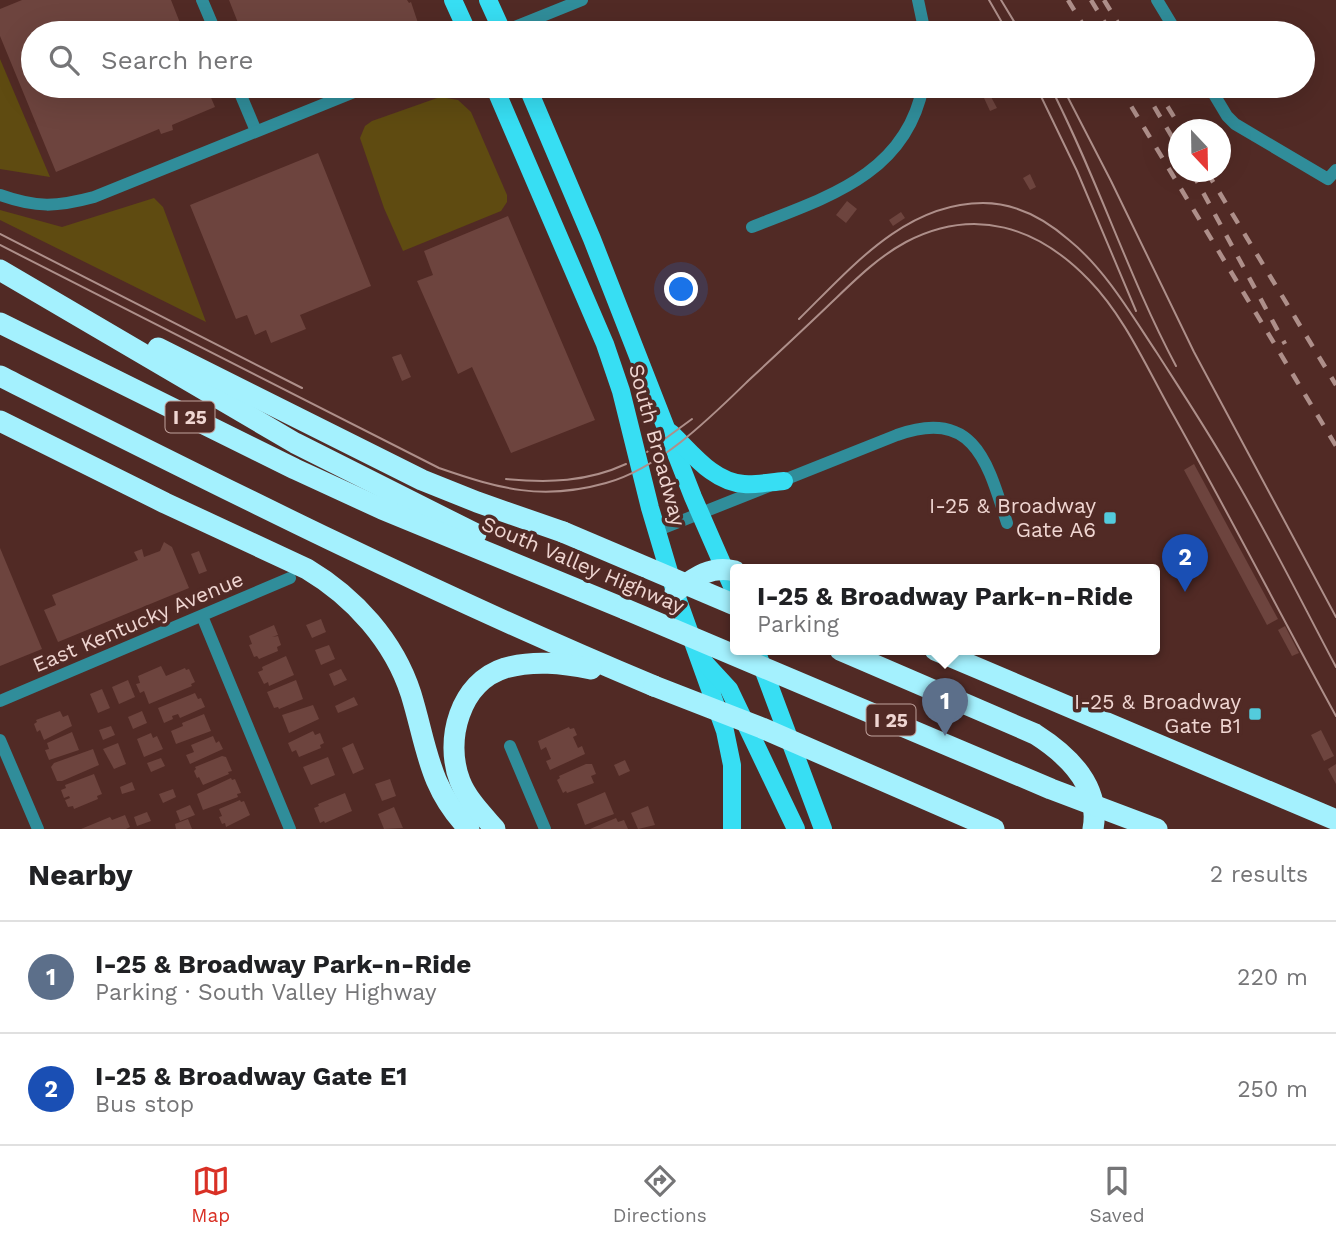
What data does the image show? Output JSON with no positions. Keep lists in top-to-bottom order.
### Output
{
  "streets": {
    "highway": ["I 25", "South Valley Highway"],
    "main road": ["South Broadway"],
    "street": ["East Kentucky Avenue"]
  },
  "places": {
    "transit": ["I-25 & Broadway Gate A6", "I-25 & Broadway Gate B1"]
  },
  "north": "bottom",
  "page": {
    "search": "Search here",
    "pins": ["2", "1"],
    "popup": ["I-25 & Broadway Park-n-Ride", "Parking"],
    "heading": ["Nearby", "2 results"],
    "list": [
      {
        "mark": "1",
        "name": "I-25 & Broadway Park-n-Ride",
        "note": "Parking · South Valley Highway",
        "value": "220 m"
      },
      {
        "mark": "2",
        "name": "I-25 & Broadway Gate E1",
        "note": "Bus stop",
        "value": "250 m"
      }
    ],
    "nav": ["Map", "Directions", "Saved"]
  }
}
